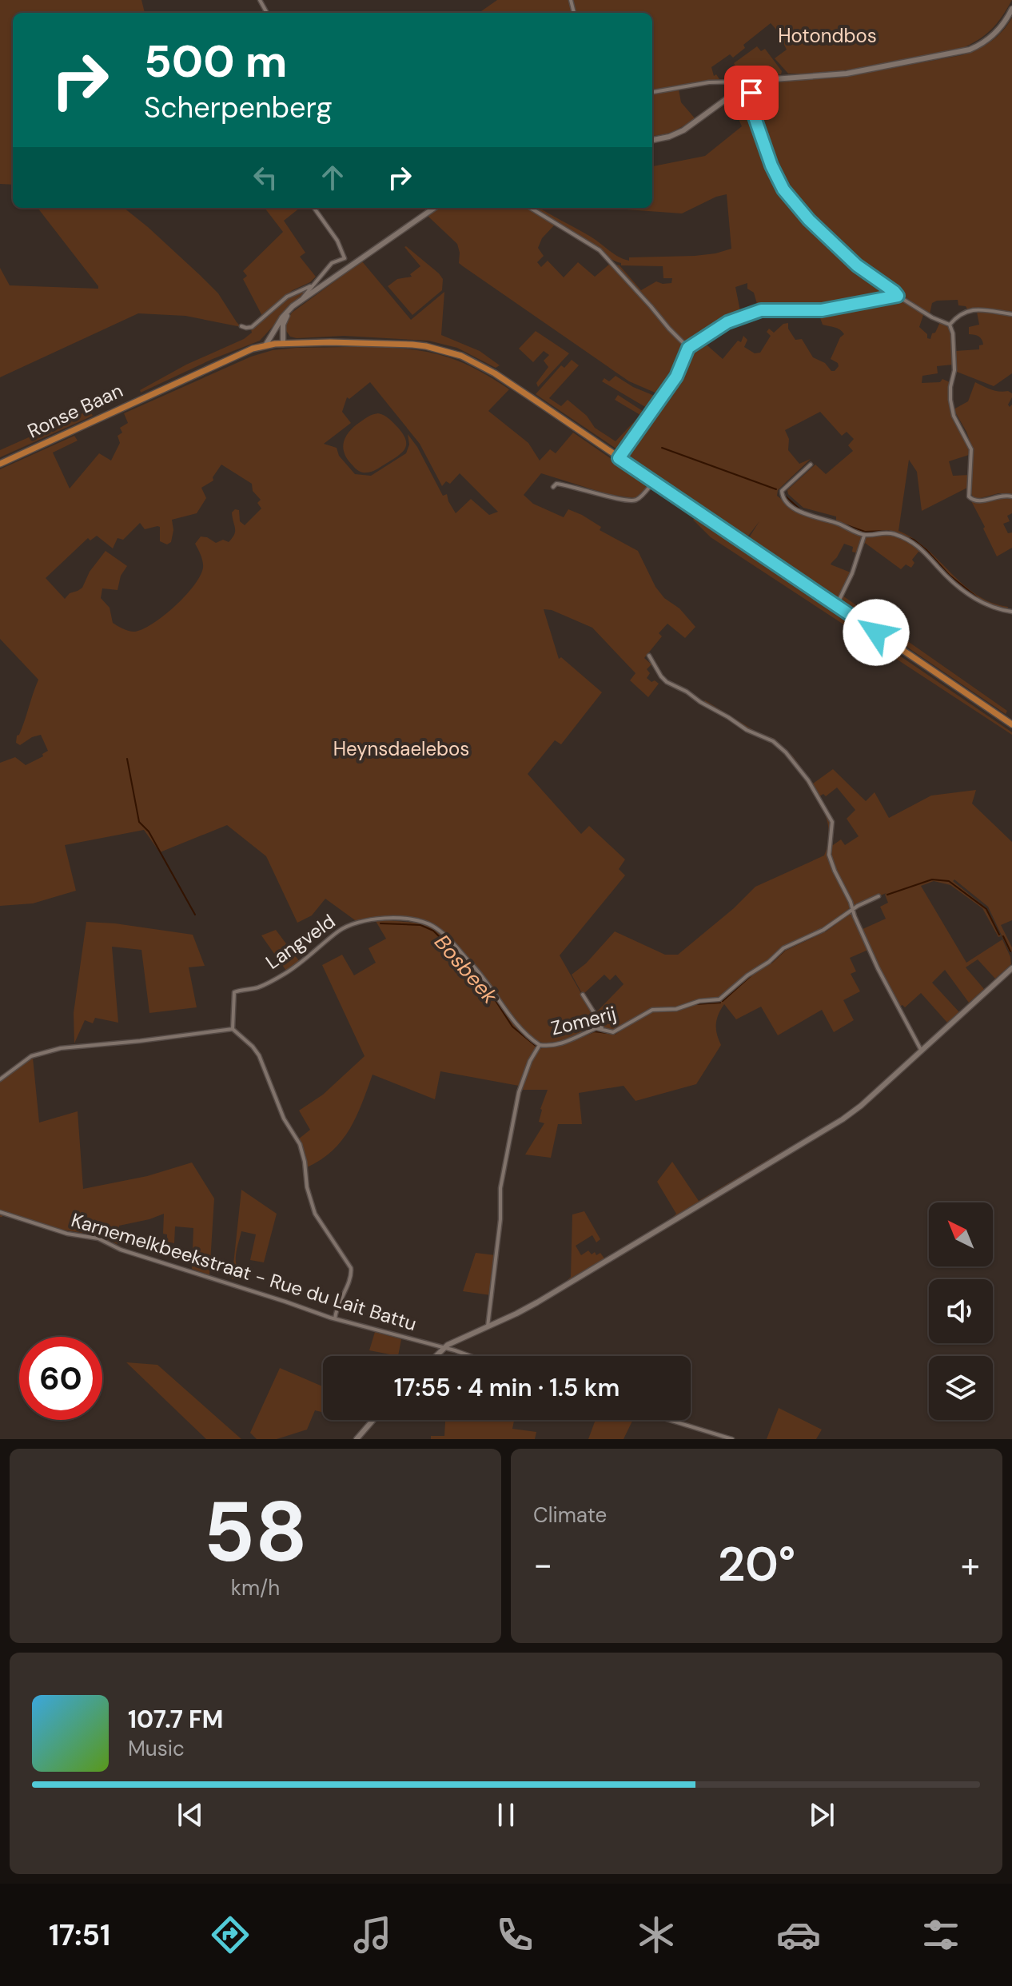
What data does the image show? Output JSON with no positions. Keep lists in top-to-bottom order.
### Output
{
  "streets": {
    "main road": ["Ronse Baan"],
    "street": ["Langveld", "Zomerij", "Karnemelkbeekstraat - Rue du Lait Battu"]
  },
  "crossings": [
    ["Langveld", "Zomerij"]
  ],
  "water": ["Bosbeek"],
  "parks": ["Hotondbos", "Heynsdaelebos"],
  "north": "top left",
  "page": {
    "turn": ["500 m", "Scherpenberg"],
    "limit": "60",
    "trip": "17:55 · 4 min · 1.5 km",
    "tile": [
      ["58", "km/h"],
      "Climate"
    ],
    "heat": ["−", "20°", "+"],
    "song": ["107.7 FM", "Music"],
    "tabs": "17:51"
  }
}
